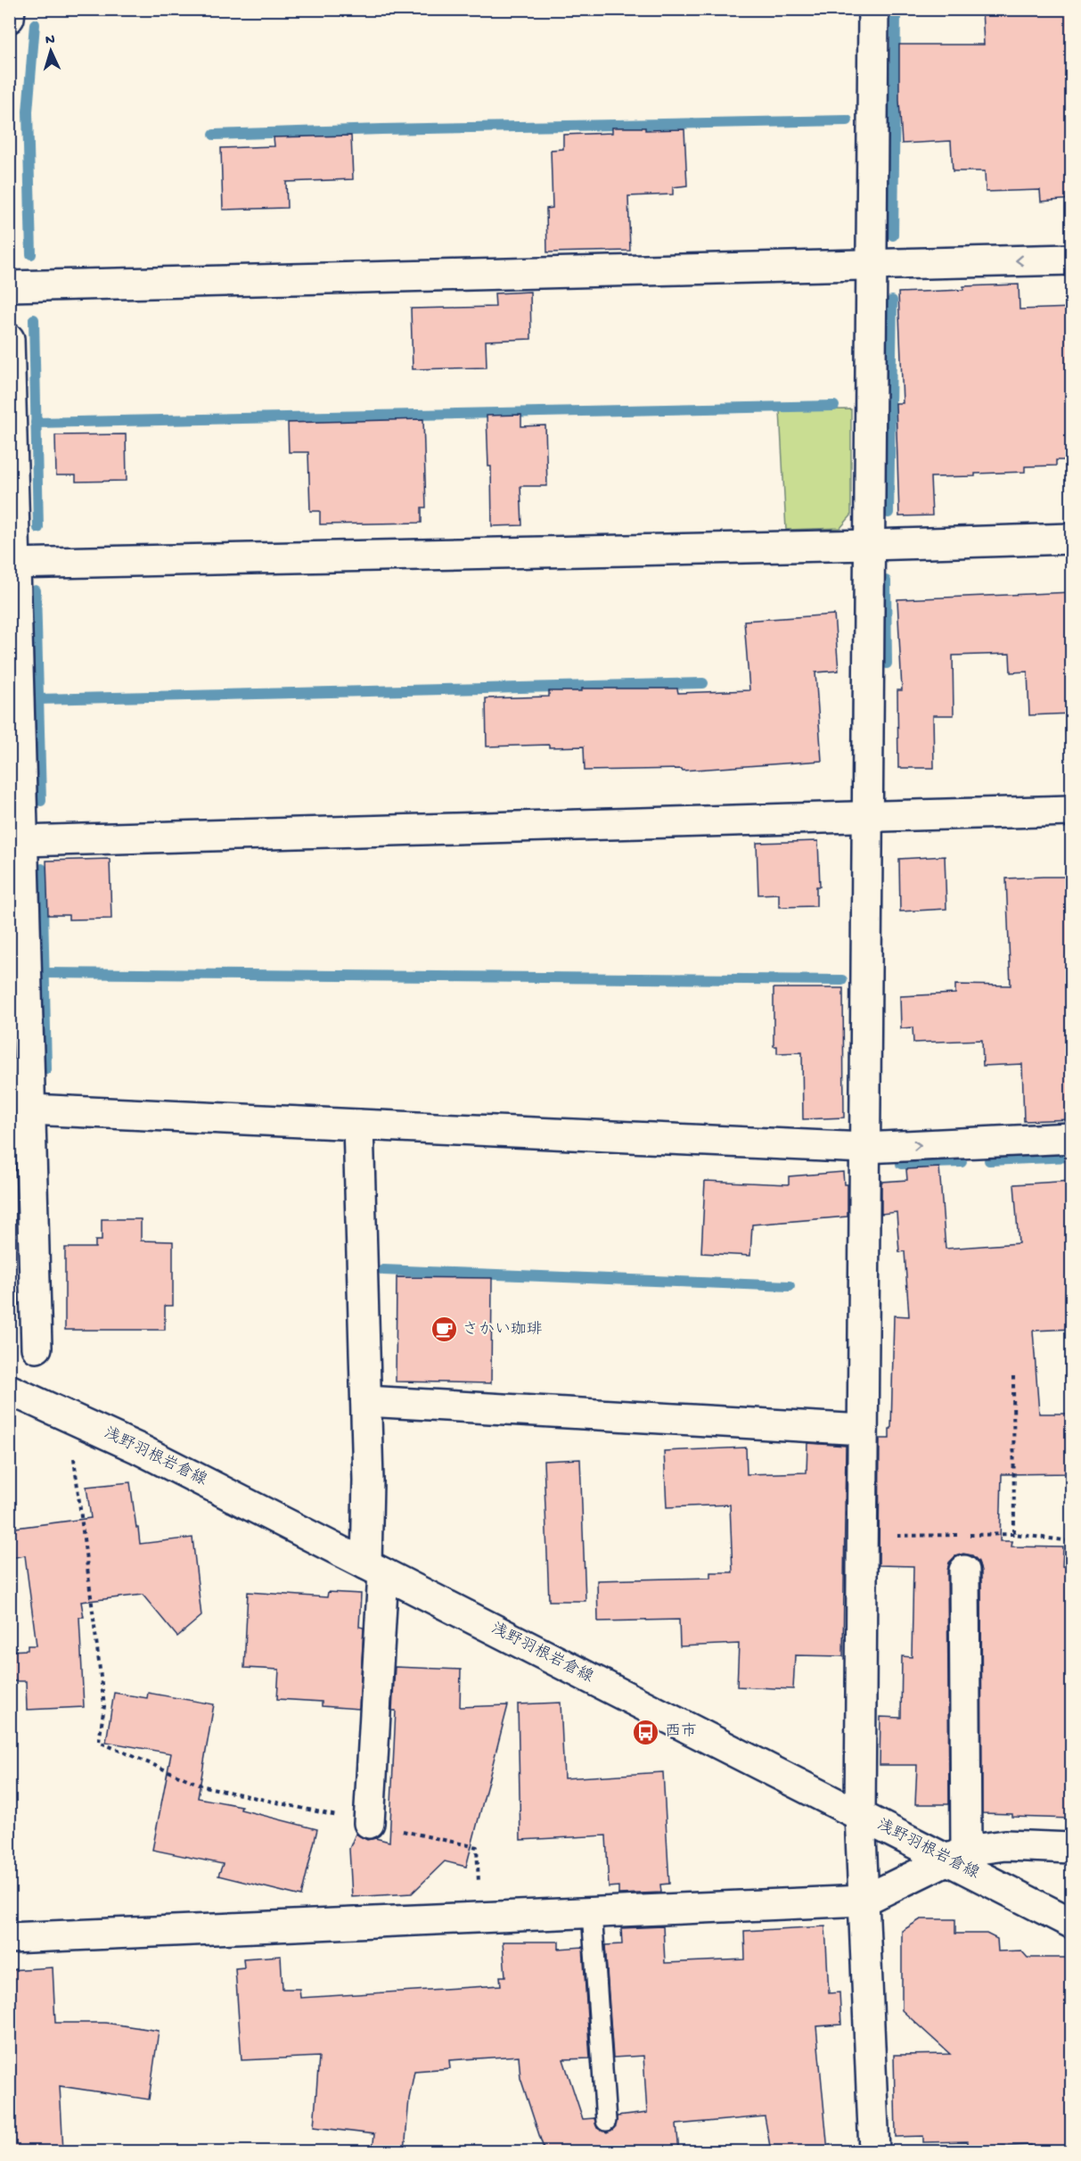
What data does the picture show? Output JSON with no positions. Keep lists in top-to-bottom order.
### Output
{
  "streets": {
    "street": ["浅野羽根岩倉線"]
  },
  "places": {
    "cafe": ["さかい珈琲"],
    "bus stop": ["西市"]
  },
  "north": "top"
}
